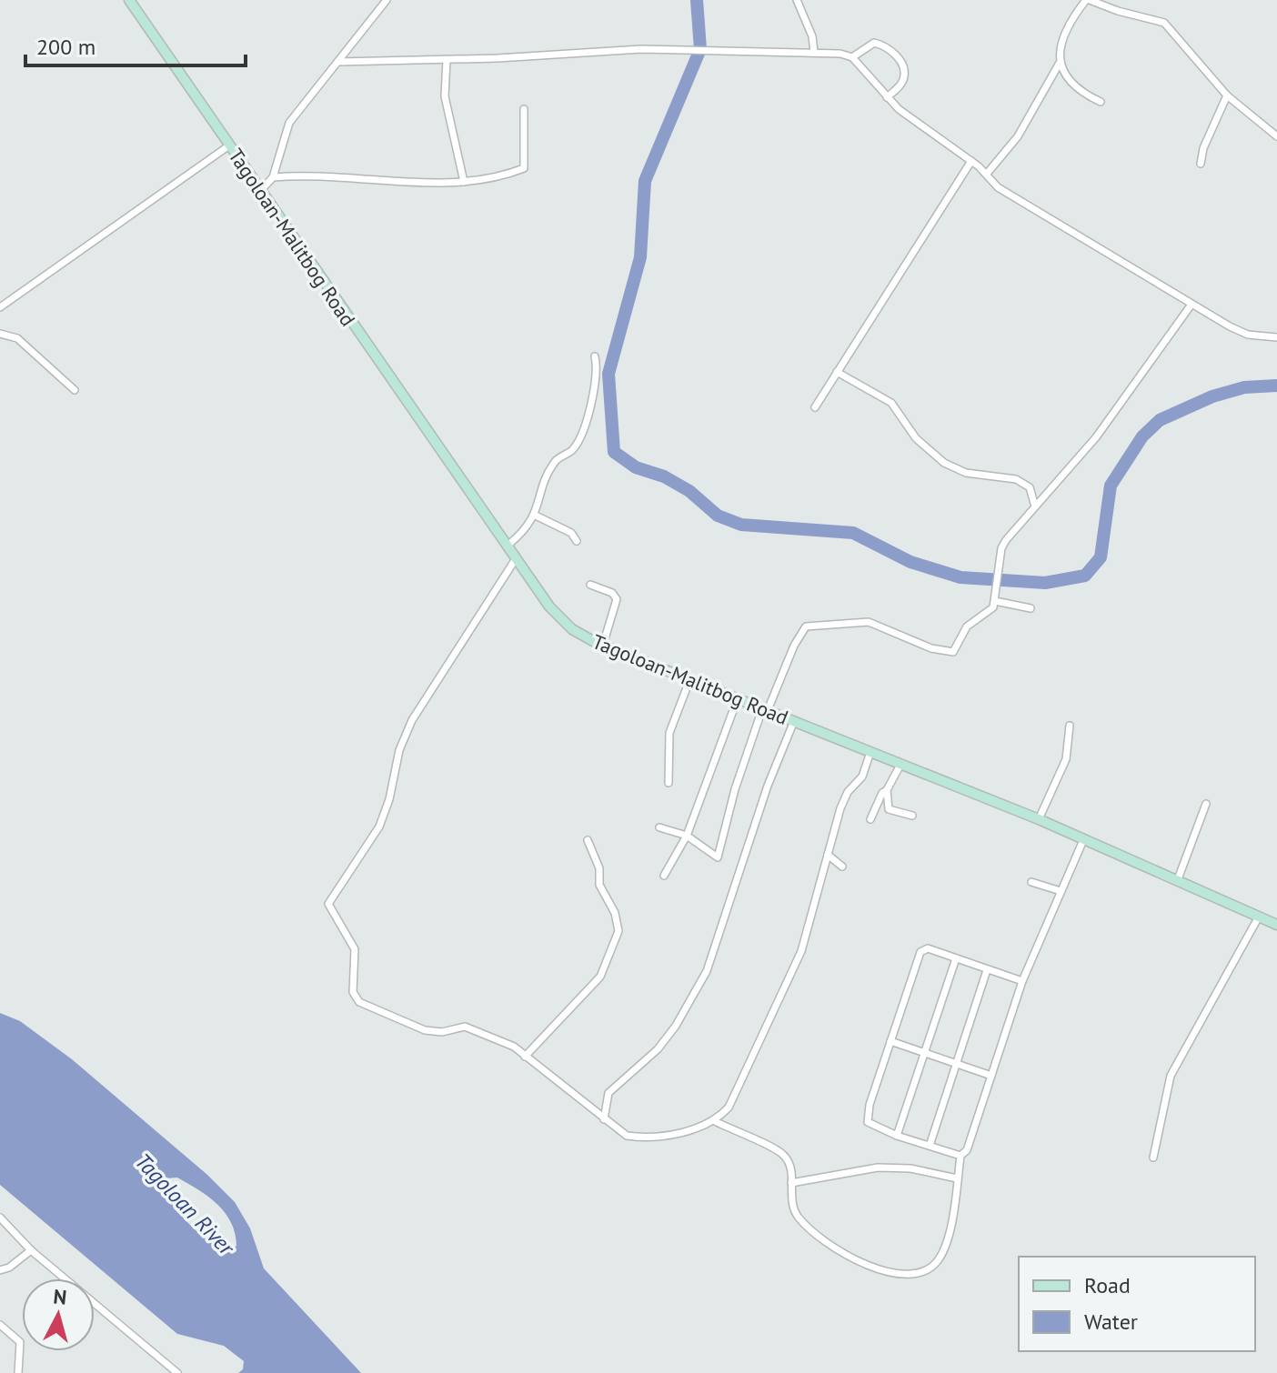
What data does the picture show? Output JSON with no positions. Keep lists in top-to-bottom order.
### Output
{
  "streets": {
    "main road": ["Tagoloan-Malitbog Road"]
  },
  "water": ["Tagoloan River"],
  "legend": ["Road", "Water"],
  "scale_bar": "200 m",
  "north": "top"
}
